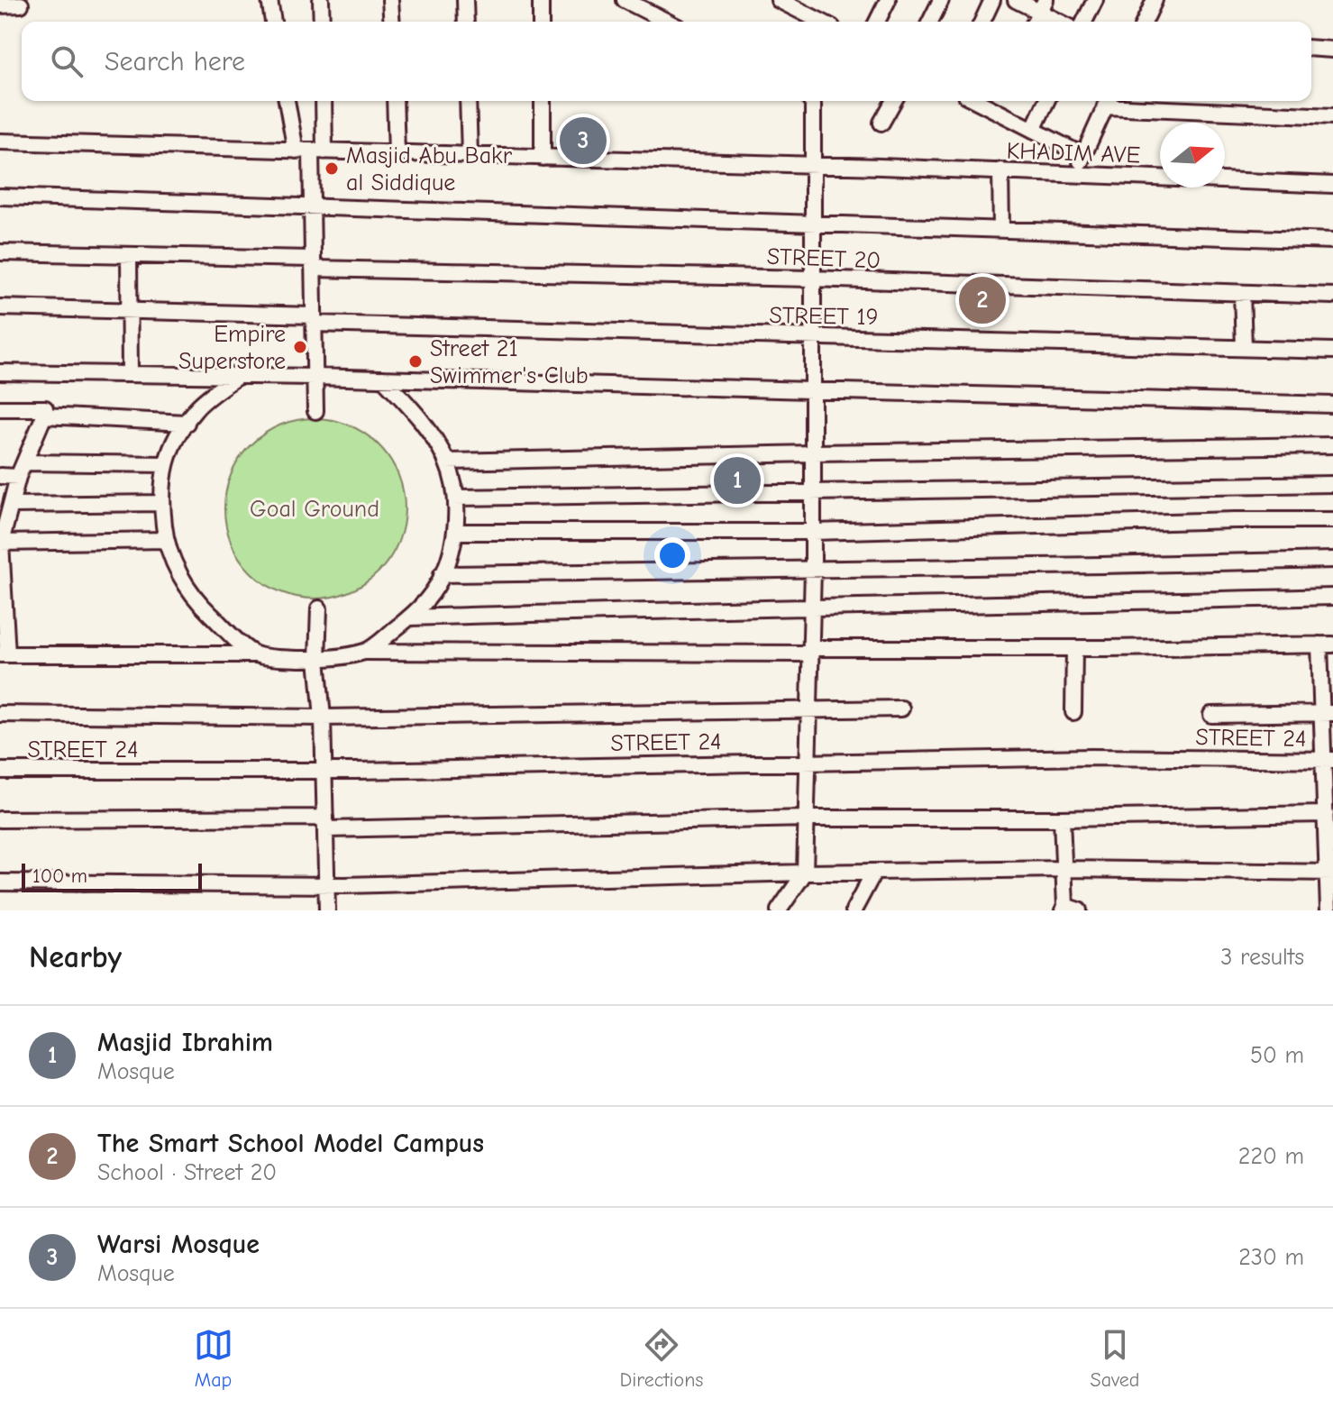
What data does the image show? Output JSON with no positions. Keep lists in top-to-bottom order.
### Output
{
  "streets": {
    "street": [
      "KHADIM AVE",
      "STREET 20",
      "STREET 19",
      "STREET 24"
    ]
  },
  "parks": ["Goal Ground"],
  "places": ["Masjid Abu Bakr al Siddique", "Empire Superstore", "Street 21 Swimmer's Club"],
  "scale_bar": "100 m",
  "north": "right",
  "page": {
    "search": "Search here",
    "pins": ["3", "2", "1"],
    "scale": "100 m",
    "heading": ["Nearby", "3 results"],
    "list": [
      {
        "mark": "1",
        "name": "Masjid Ibrahim",
        "note": "Mosque",
        "value": "50 m"
      },
      {
        "mark": "2",
        "name": "The Smart School Model Campus",
        "note": "School · Street 20",
        "value": "220 m"
      },
      {
        "mark": "3",
        "name": "Warsi Mosque",
        "note": "Mosque",
        "value": "230 m"
      }
    ],
    "nav": ["Map", "Directions", "Saved"]
  }
}
